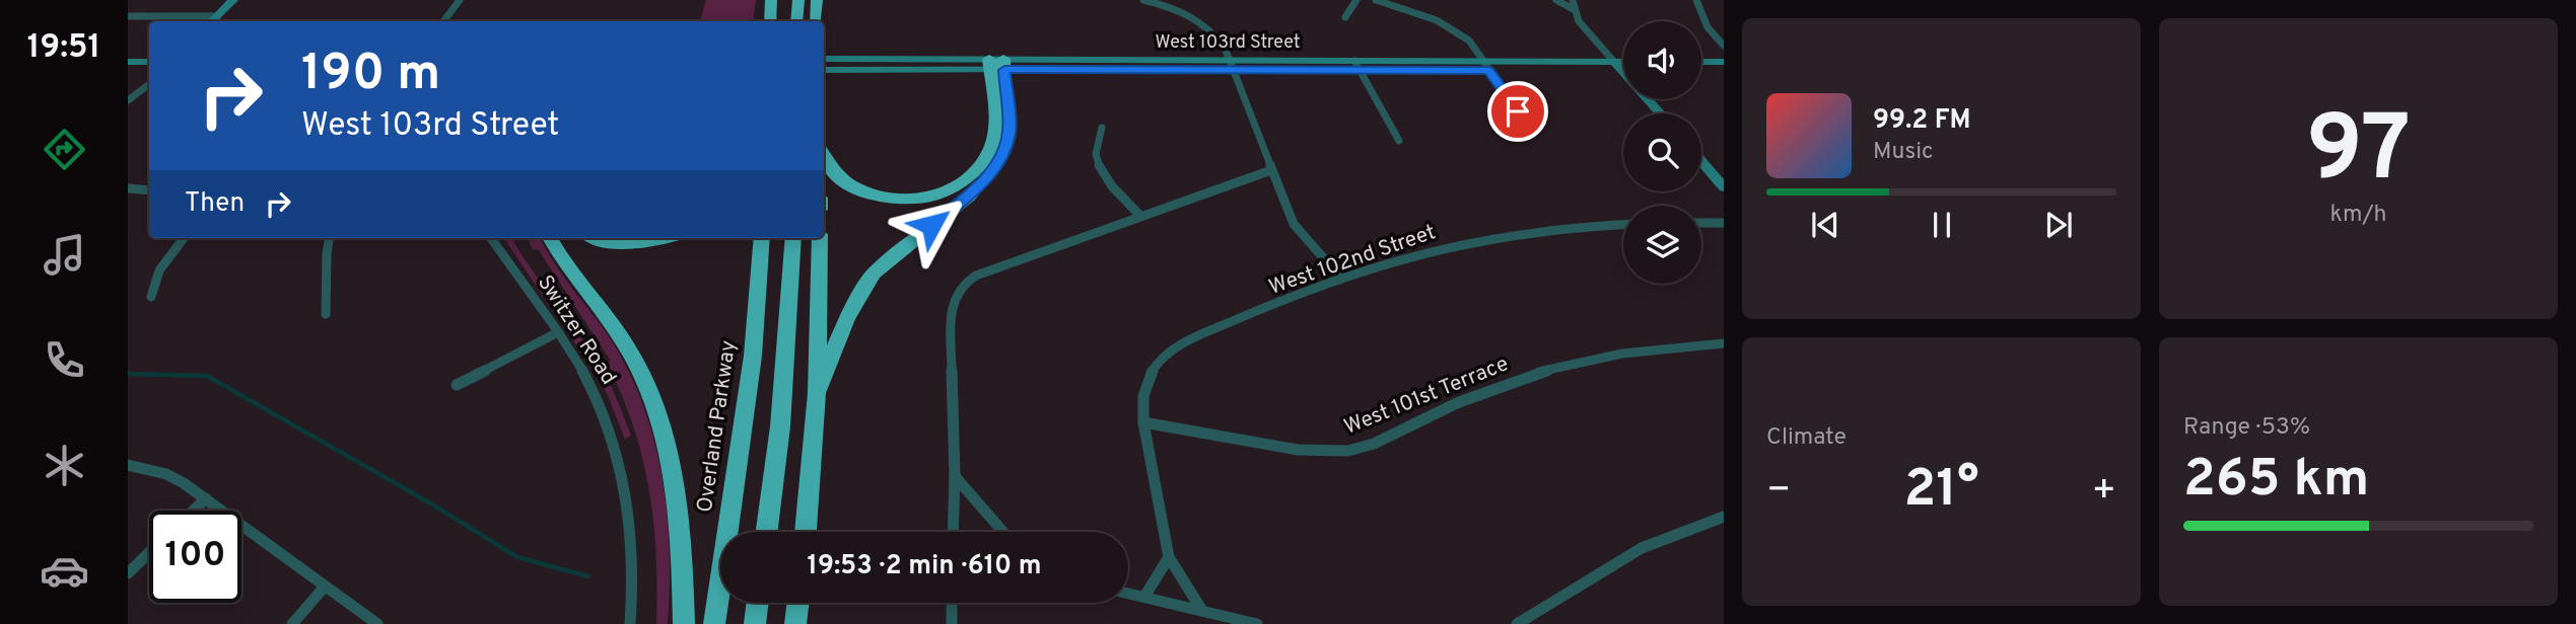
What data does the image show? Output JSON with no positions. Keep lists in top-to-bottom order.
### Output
{
  "streets": {
    "highway": ["Overland Parkway"],
    "main road": ["West 103rd Street"],
    "street": ["West 102nd Street", "Switzer Road", "West 101st Terrace"]
  },
  "crossings": [
    ["West 102nd Street", "West 101st Terrace"]
  ],
  "page": {
    "tabs": "19:51",
    "tile": [
      ["97", "km/h"],
      "Climate",
      ["Range · 53%", "265 km"]
    ],
    "turn": ["190 m", "West 103rd Street"],
    "song": ["99.2 FM", "Music"],
    "then": "Then",
    "heat": ["−", "21°", "+"],
    "limit": "100",
    "trip": "19:53 · 2 min · 610 m"
  }
}
